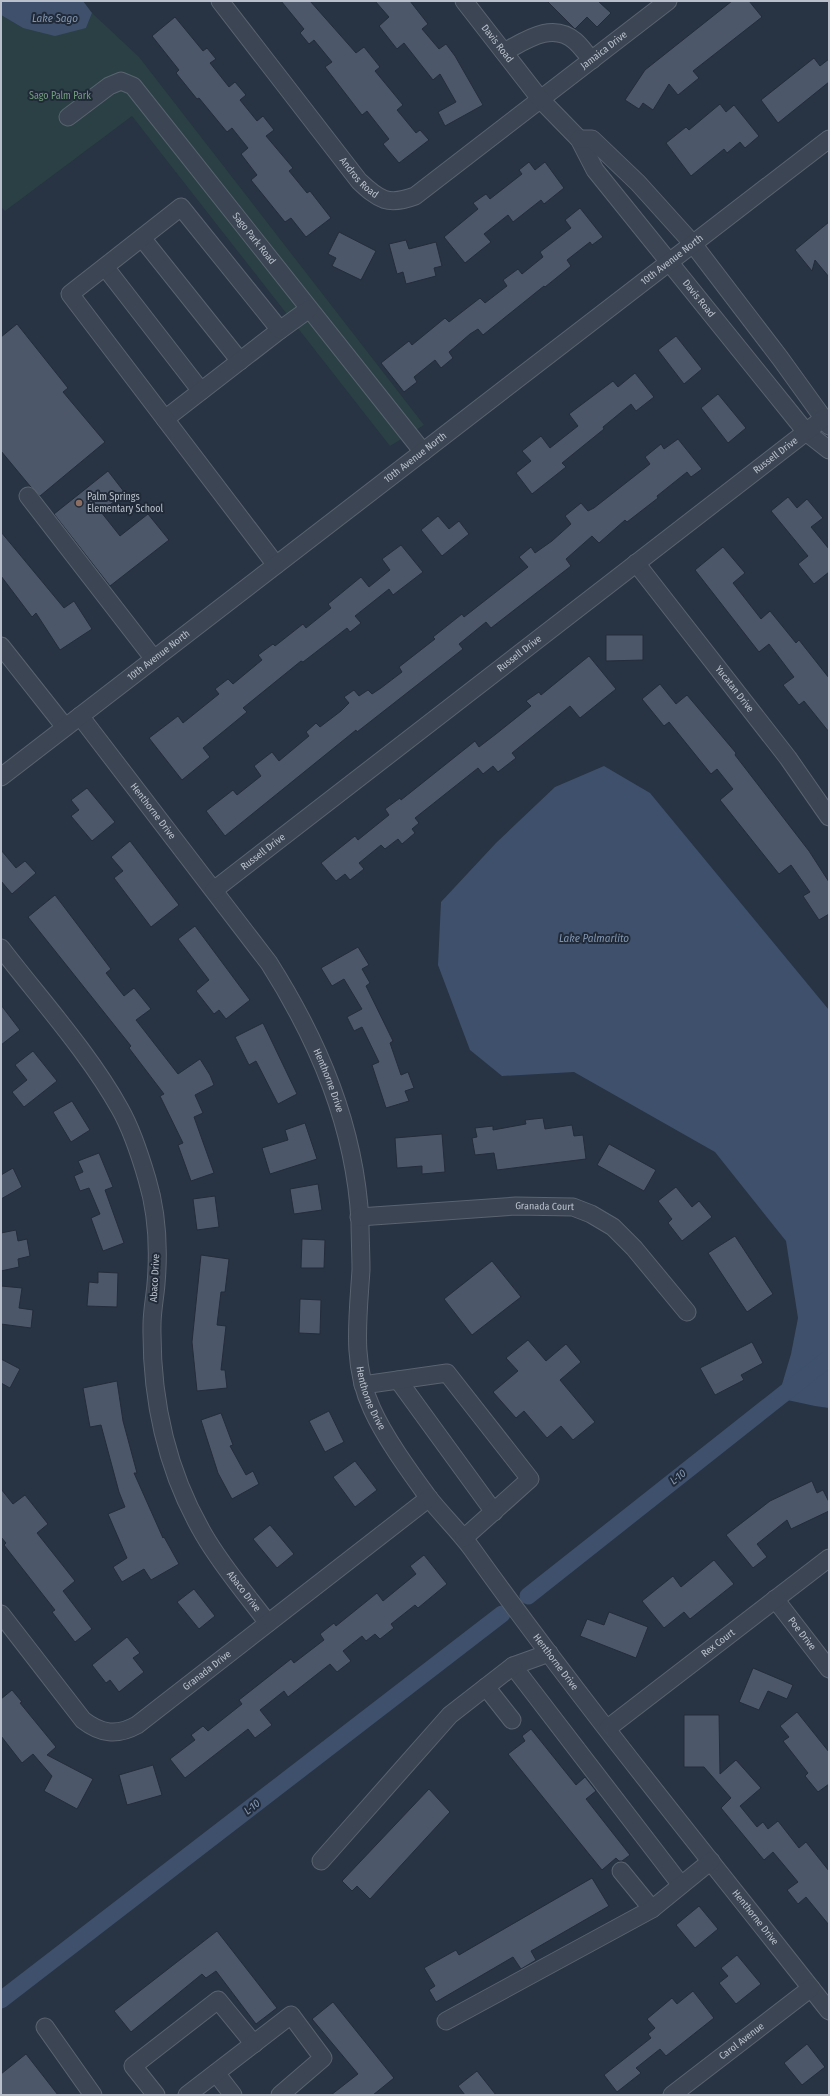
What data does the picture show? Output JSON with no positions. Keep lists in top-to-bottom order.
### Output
{
  "streets": {
    "street": [
      "Davis Road",
      "Jamaica Drive",
      "Andros Road",
      "Sago Park Road",
      "10th Avenue North",
      "Russell Drive",
      "Yucatan Drive",
      "Henthorne Drive",
      "Granada Court",
      "Abaco Drive",
      "Poe Drive",
      "Rex Court",
      "Granada Drive",
      "Carol Avenue"
    ]
  },
  "crossings": [
    ["Davis Road", "Jamaica Drive"],
    ["Davis Road", "Andros Road"],
    ["Davis Road", "10th Avenue North"],
    ["Davis Road", "Russell Drive"],
    ["Jamaica Drive", "Andros Road"],
    ["Sago Park Road", "10th Avenue North"],
    ["10th Avenue North", "Henthorne Drive"],
    ["Russell Drive", "Yucatan Drive"],
    ["Russell Drive", "Henthorne Drive"],
    ["Henthorne Drive", "Granada Court"],
    ["Henthorne Drive", "Rex Court"],
    ["Henthorne Drive", "Granada Drive"],
    ["Henthorne Drive", "Carol Avenue"],
    ["Abaco Drive", "Granada Drive"],
    ["Poe Drive", "Rex Court"]
  ],
  "water": ["Lake Sago", "Lake Palmarlito", "L-10"],
  "parks": ["Sago Palm Park"],
  "places": ["Palm Springs Elementary School"]
}
